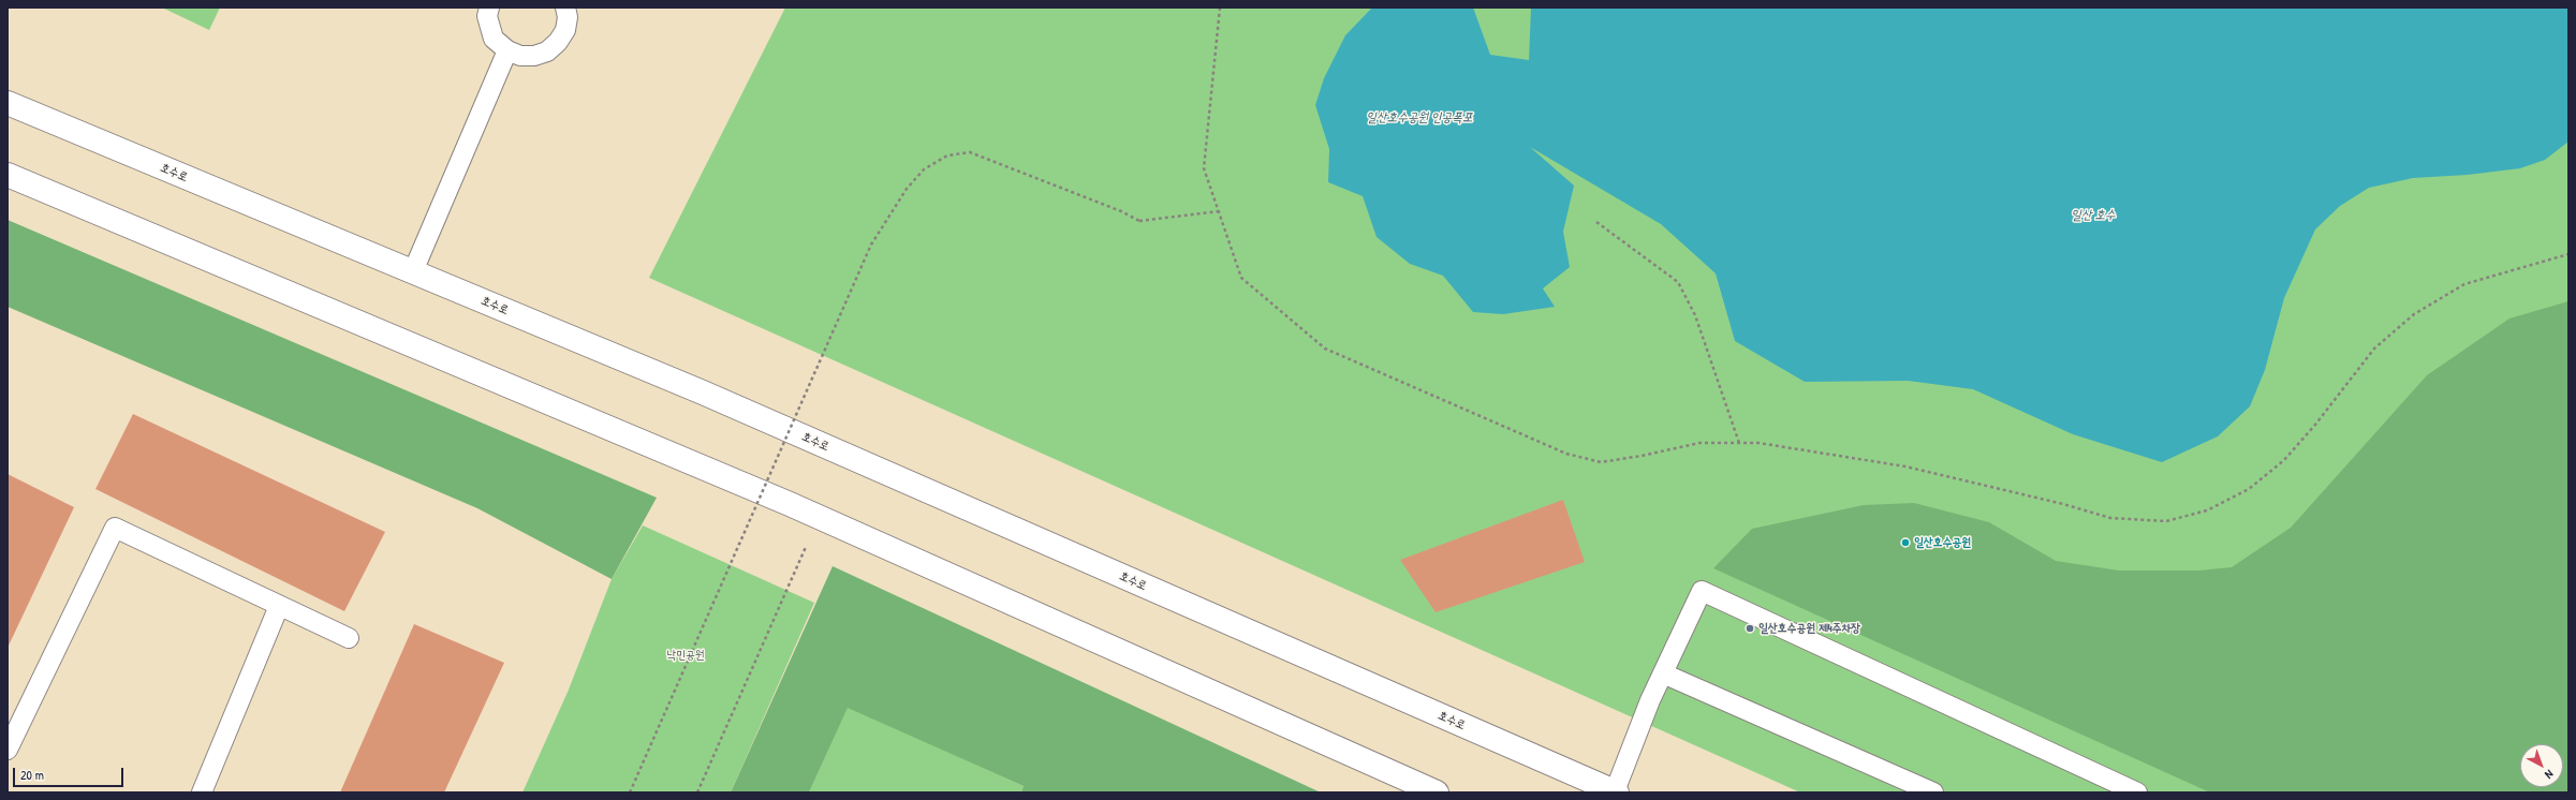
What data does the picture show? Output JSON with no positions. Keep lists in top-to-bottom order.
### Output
{
  "streets": {
    "main road": ["호수로"]
  },
  "water": ["일산호수공원 인공폭포", "일산 호수"],
  "parks": ["낙민공원"],
  "places": ["일산호수공원", "일산호수공원 제4주차장"],
  "scale_bar": "20 m",
  "north": "bottom right"
}
